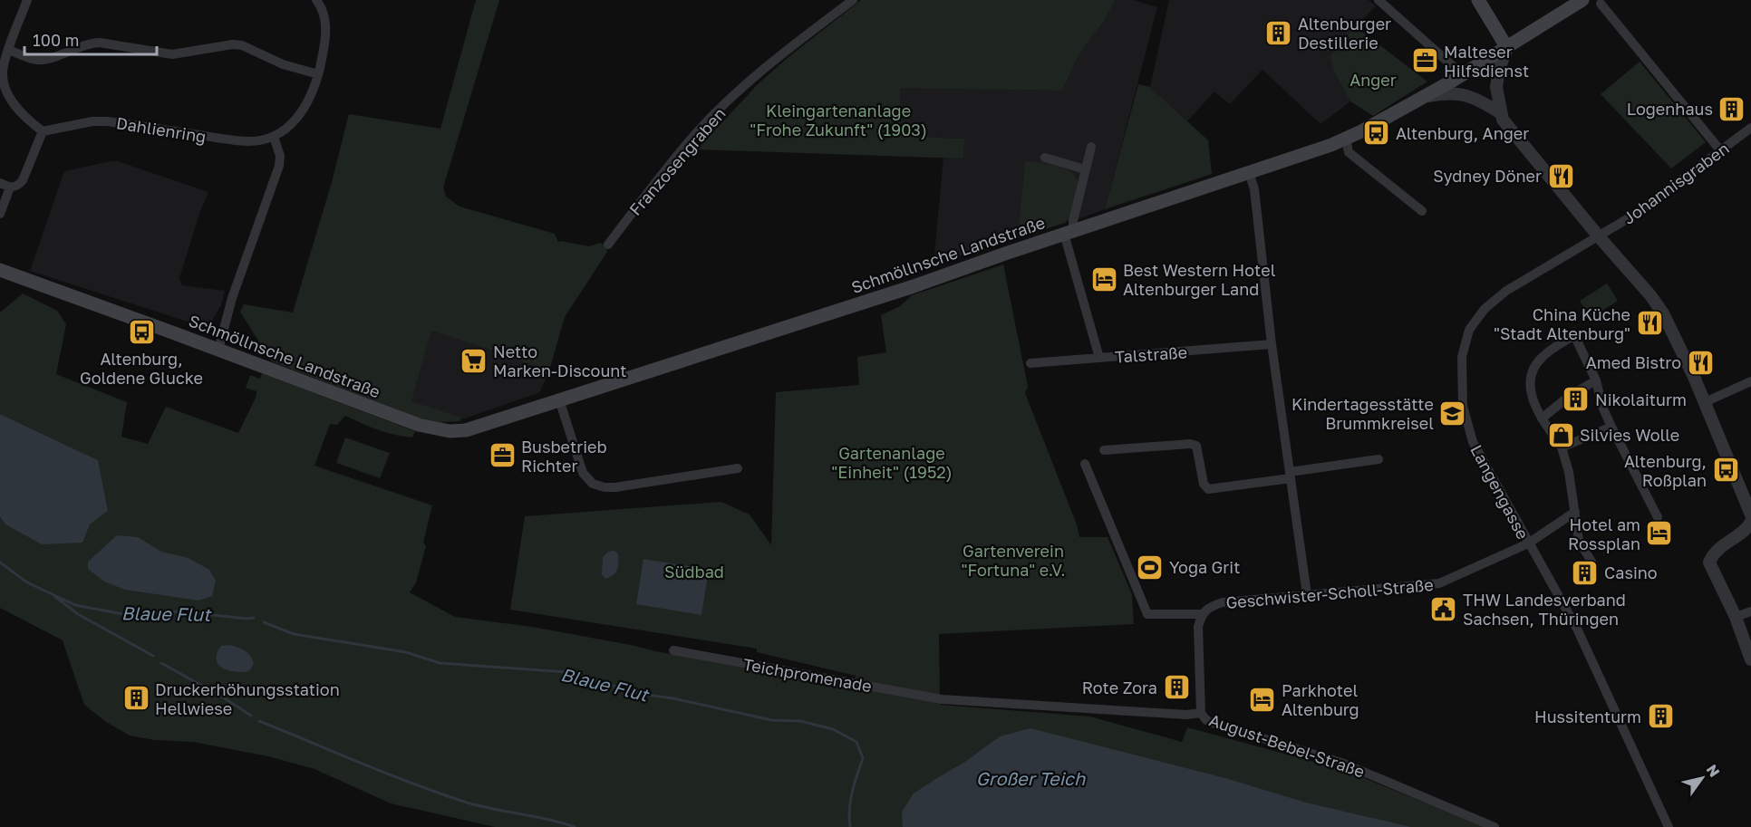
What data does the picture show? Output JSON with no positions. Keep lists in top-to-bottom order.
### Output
{
  "streets": {
    "main road": ["Schmöllnsche Landstraße"],
    "street": [
      "Dahlienring",
      "Franzosengraben",
      "Johannisgraben",
      "Talstraße",
      "Langengasse",
      "Geschwister-Scholl-Straße",
      "Teichpromenade",
      "August-Bebel-Straße"
    ]
  },
  "crossings": [
    ["Johannisgraben", "Langengasse"],
    ["Langengasse", "Geschwister-Scholl-Straße"],
    ["Teichpromenade", "August-Bebel-Straße"]
  ],
  "water": ["Blaue Flut", "Großer Teich"],
  "parks": [
    "Anger",
    "Kleingartenanlage \"Frohe Zukunft\" (1903)",
    "Gartenanlage \"Einheit\" (1952)",
    "Gartenverein \"Fortuna\" e.V.",
    "Südbad"
  ],
  "places": {
    "building": [
      "Altenburger Destillerie",
      "Logenhaus",
      "Nikolaiturm",
      "Casino",
      "Rote Zora",
      "Druckerhöhungsstation Hellwiese",
      "Hussitenturm"
    ],
    "office": ["Malteser Hilfsdienst", "Busbetrieb Richter"],
    "bus stop": ["Altenburg, Anger", "Altenburg, Goldene Glucke", "Altenburg, Roßplan"],
    "restaurant": ["Sydney Döner", "China Küche \"Stadt Altenburg\"", "Amed Bistro"],
    "hotel": ["Best Western Hotel Altenburger Land", "Hotel am Rossplan", "Parkhotel Altenburg"],
    "supermarket": ["Netto Marken-Discount"],
    "school or university": ["Kindertagesstätte Brummkreisel"],
    "shop": ["Silvies Wolle"],
    "sports": ["Yoga Grit"],
    "public building": ["THW Landesverband Sachsen, Thüringen"]
  },
  "scale_bar": "100 m",
  "north": "top right"
}
